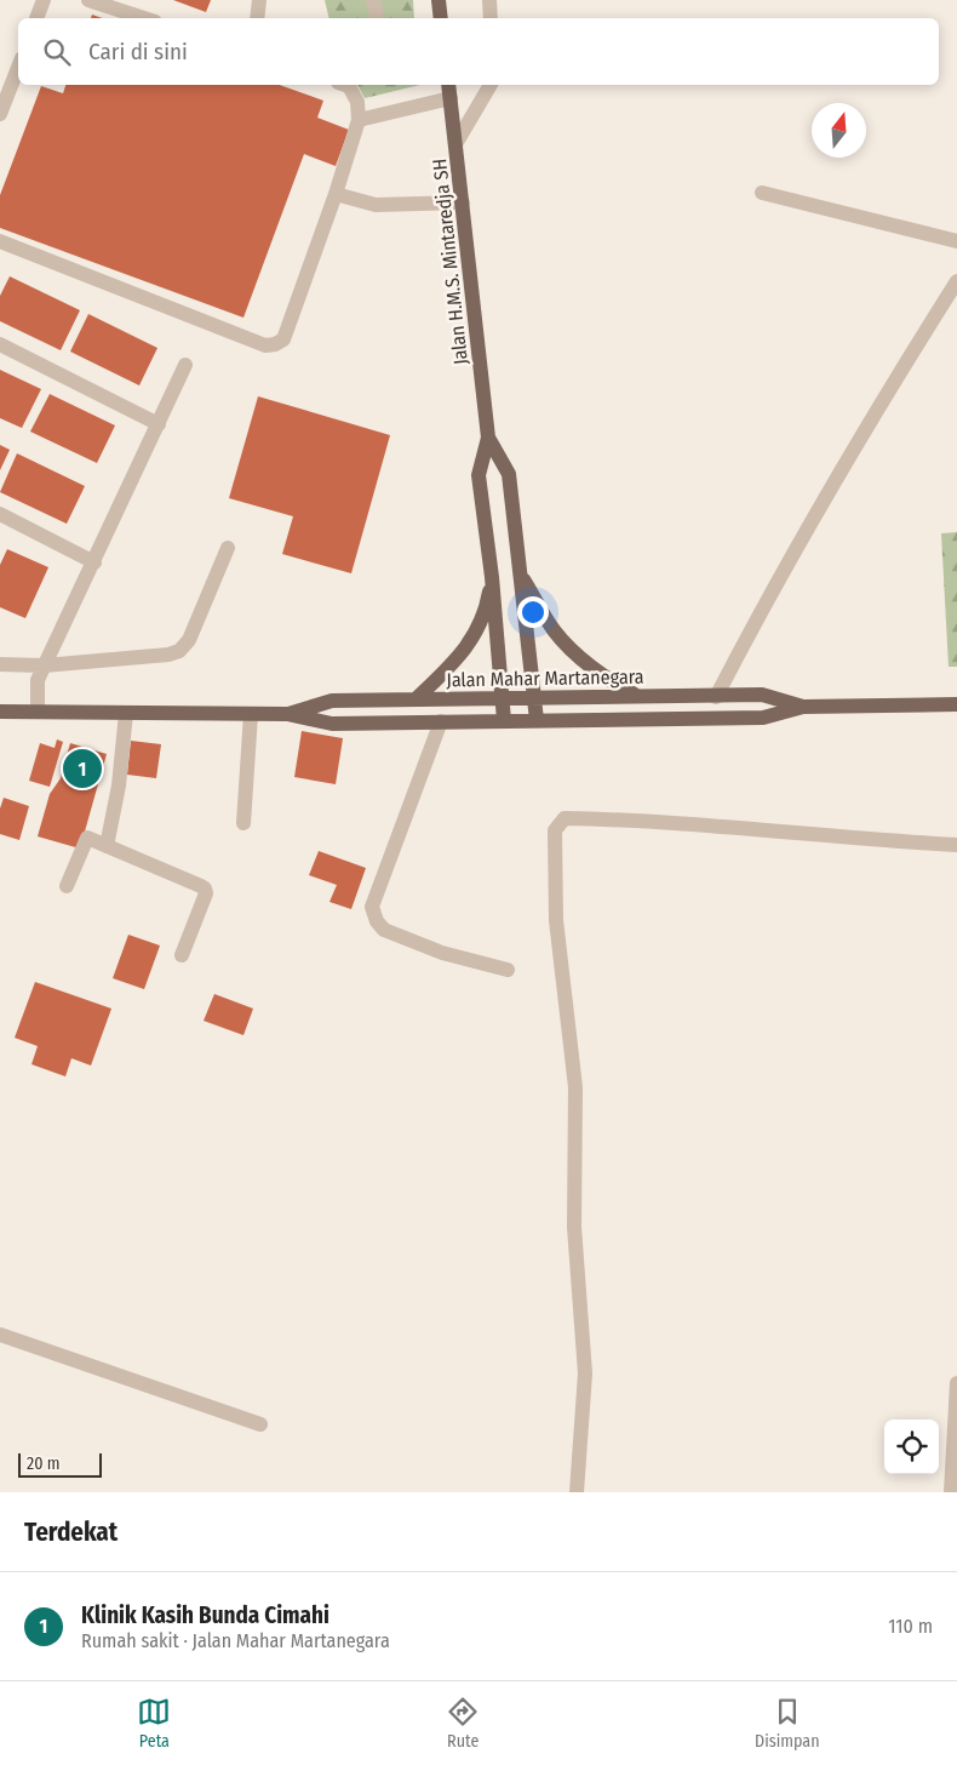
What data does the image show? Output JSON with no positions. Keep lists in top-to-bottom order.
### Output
{
  "streets": {
    "main road": ["Jalan H.M.S. Mintaredja SH", "Jalan Mahar Martanegara"]
  },
  "crossings": [
    ["Jalan H.M.S. Mintaredja SH", "Jalan Mahar Martanegara"]
  ],
  "scale_bar": "20 m",
  "north": "top",
  "page": {
    "search": "Cari di sini",
    "pins": "1",
    "scale": "20 m",
    "heading": "Terdekat",
    "list": [
      {
        "mark": "1",
        "name": "Klinik Kasih Bunda Cimahi",
        "note": "Rumah sakit · Jalan Mahar Martanegara",
        "value": "110 m"
      }
    ],
    "nav": ["Peta", "Rute", "Disimpan"]
  }
}
